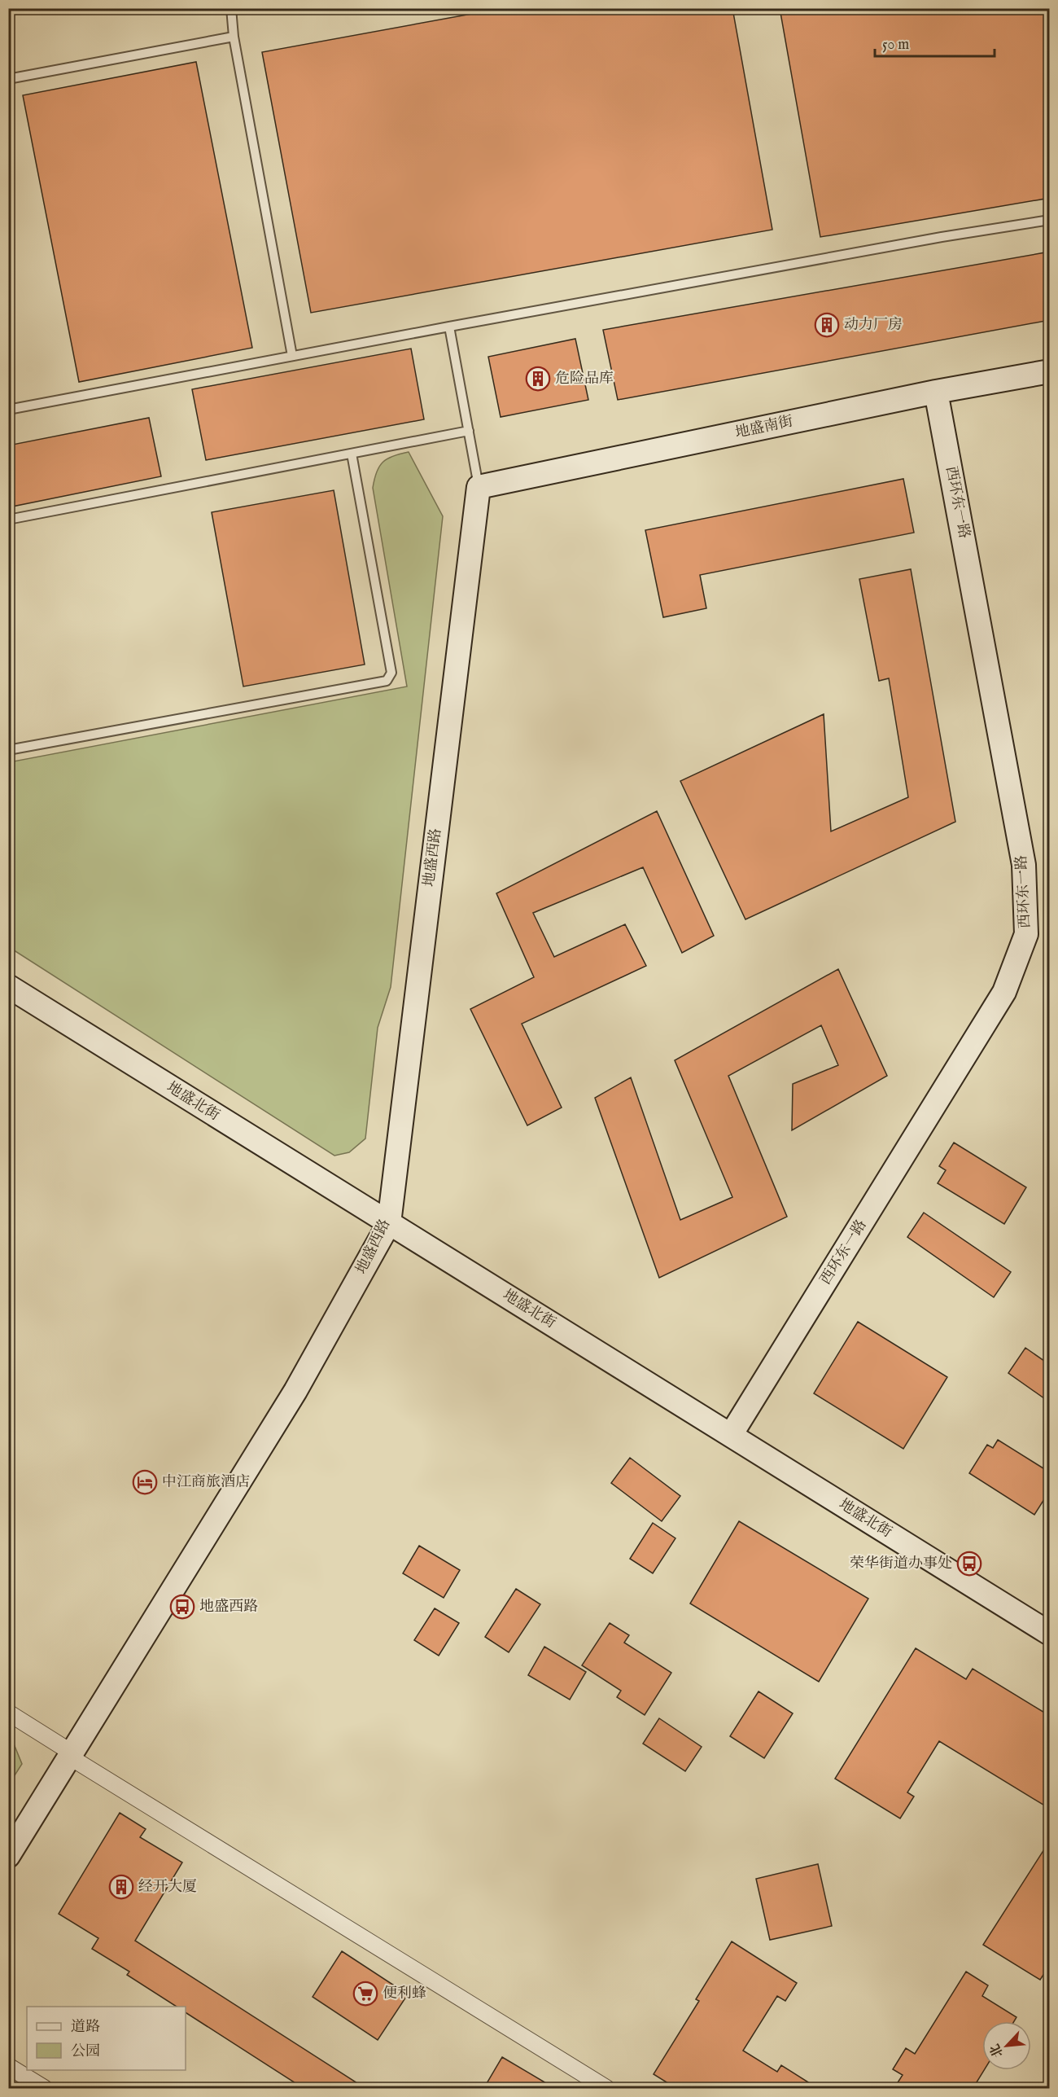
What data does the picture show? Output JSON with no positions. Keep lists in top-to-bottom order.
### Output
{
  "streets": {
    "street": [
      "地盛南街",
      "西环东一路",
      "地盛西路",
      "地盛北街"
    ]
  },
  "crossings": [
    ["地盛南街", "西环东一路"],
    ["地盛南街", "地盛西路"],
    ["西环东一路", "地盛北街"],
    ["地盛西路", "地盛北街"]
  ],
  "places": {
    "building": ["动力厂房", "危险品库", "经开大厦"],
    "hotel": ["中江商旅酒店"],
    "bus stop": ["荣华街道办事处", "地盛西路"],
    "supermarket": ["便利蜂"]
  },
  "legend": ["道路", "公园"],
  "scale_bar": "50 m",
  "north": "bottom left"
}
